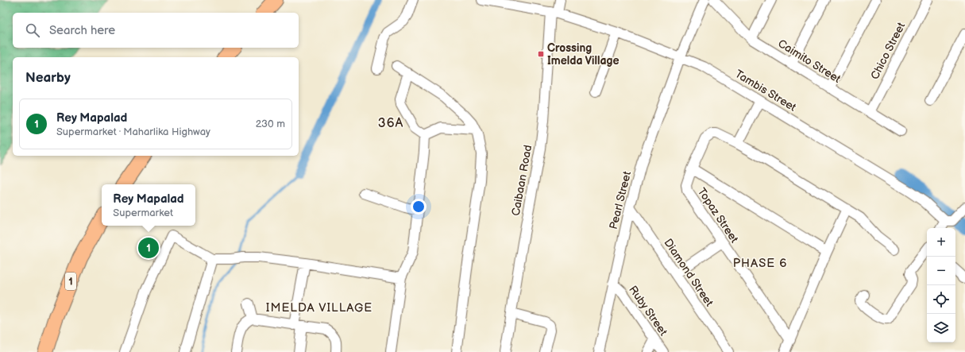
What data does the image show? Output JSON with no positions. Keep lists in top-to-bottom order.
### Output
{
  "streets": {
    "highway": ["1"],
    "street": [
      "Chico Street",
      "Caimito Street",
      "Tambis Street",
      "Caibaan Road",
      "Pearl Street",
      "Topaz Street",
      "Diamond Street",
      "Ruby Street"
    ]
  },
  "crossings": [
    ["Chico Street", "Caimito Street"],
    ["Tambis Street", "Caibaan Road"],
    ["Tambis Street", "Pearl Street"],
    ["Pearl Street", "Diamond Street"],
    ["Pearl Street", "Ruby Street"]
  ],
  "districts": ["36A", "PHASE 6", "IMELDA VILLAGE"],
  "places": {
    "transit": ["Crossing Imelda Village"]
  },
  "page": {
    "search": "Search here",
    "heading": "Nearby",
    "list": [
      {
        "mark": "1",
        "name": "Rey Mapalad",
        "note": "Supermarket · Maharlika Highway",
        "value": "230 m"
      }
    ],
    "popup": ["Rey Mapalad", "Supermarket"],
    "map_buttons": ["+", "−"],
    "pins": "1"
  }
}
